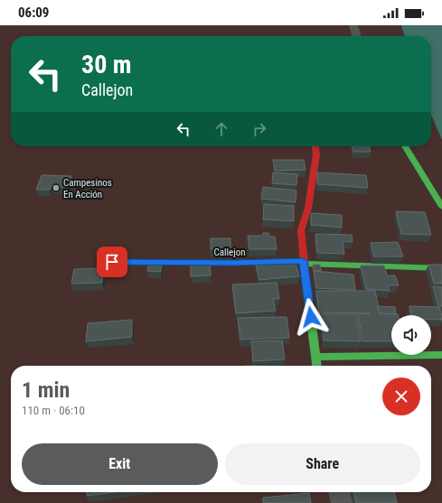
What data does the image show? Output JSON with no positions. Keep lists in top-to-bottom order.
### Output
{
  "streets": {
    "street": ["Callejon"]
  },
  "places": ["Campesinos En Acción"],
  "page": {
    "status": "06:09",
    "turn": ["30 m", "Callejon"],
    "heading": ["1 min", "110 m · 06:10"],
    "buttons": ["Exit", "Share"]
  }
}
